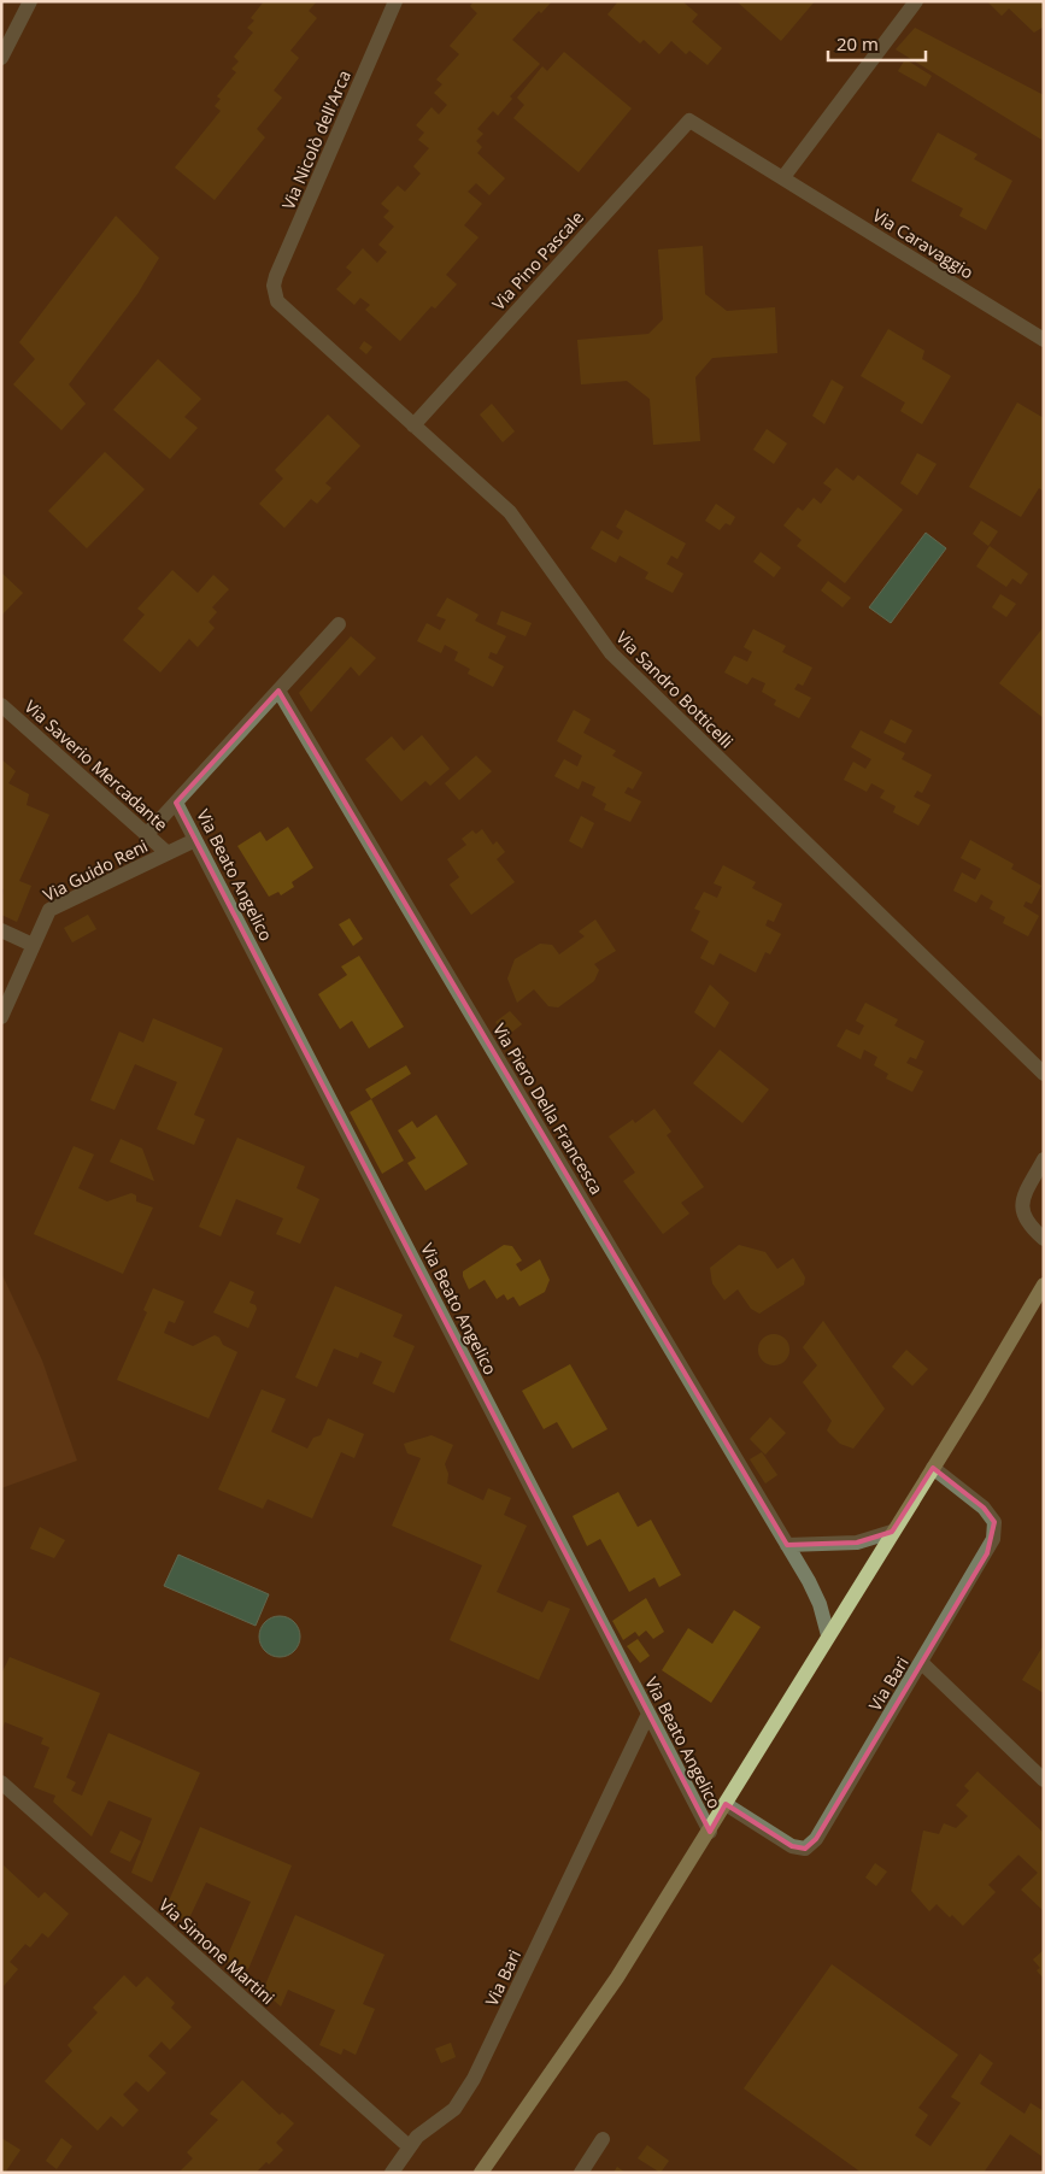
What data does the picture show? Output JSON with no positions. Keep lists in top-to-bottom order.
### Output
{
  "streets": {
    "street": [
      "Via Nicolò dell'Arca",
      "Via Caravaggio",
      "Via Pino Pascale",
      "Via Sandro Botticelli",
      "Via Saverio Mercadante",
      "Via Guido Reni",
      "Via Beato Angelico",
      "Via Piero Della Francesca",
      "Via Bari",
      "Via Simone Martini"
    ]
  },
  "crossings": [
    ["Via Nicolò dell'Arca", "Via Sandro Botticelli"],
    ["Via Caravaggio", "Via Pino Pascale"],
    ["Via Pino Pascale", "Via Sandro Botticelli"],
    ["Via Saverio Mercadante", "Via Guido Reni"],
    ["Via Guido Reni", "Via Beato Angelico"],
    ["Via Beato Angelico", "Via Bari"],
    ["Via Bari", "Via Simone Martini"]
  ],
  "scale_bar": "20 m"
}
